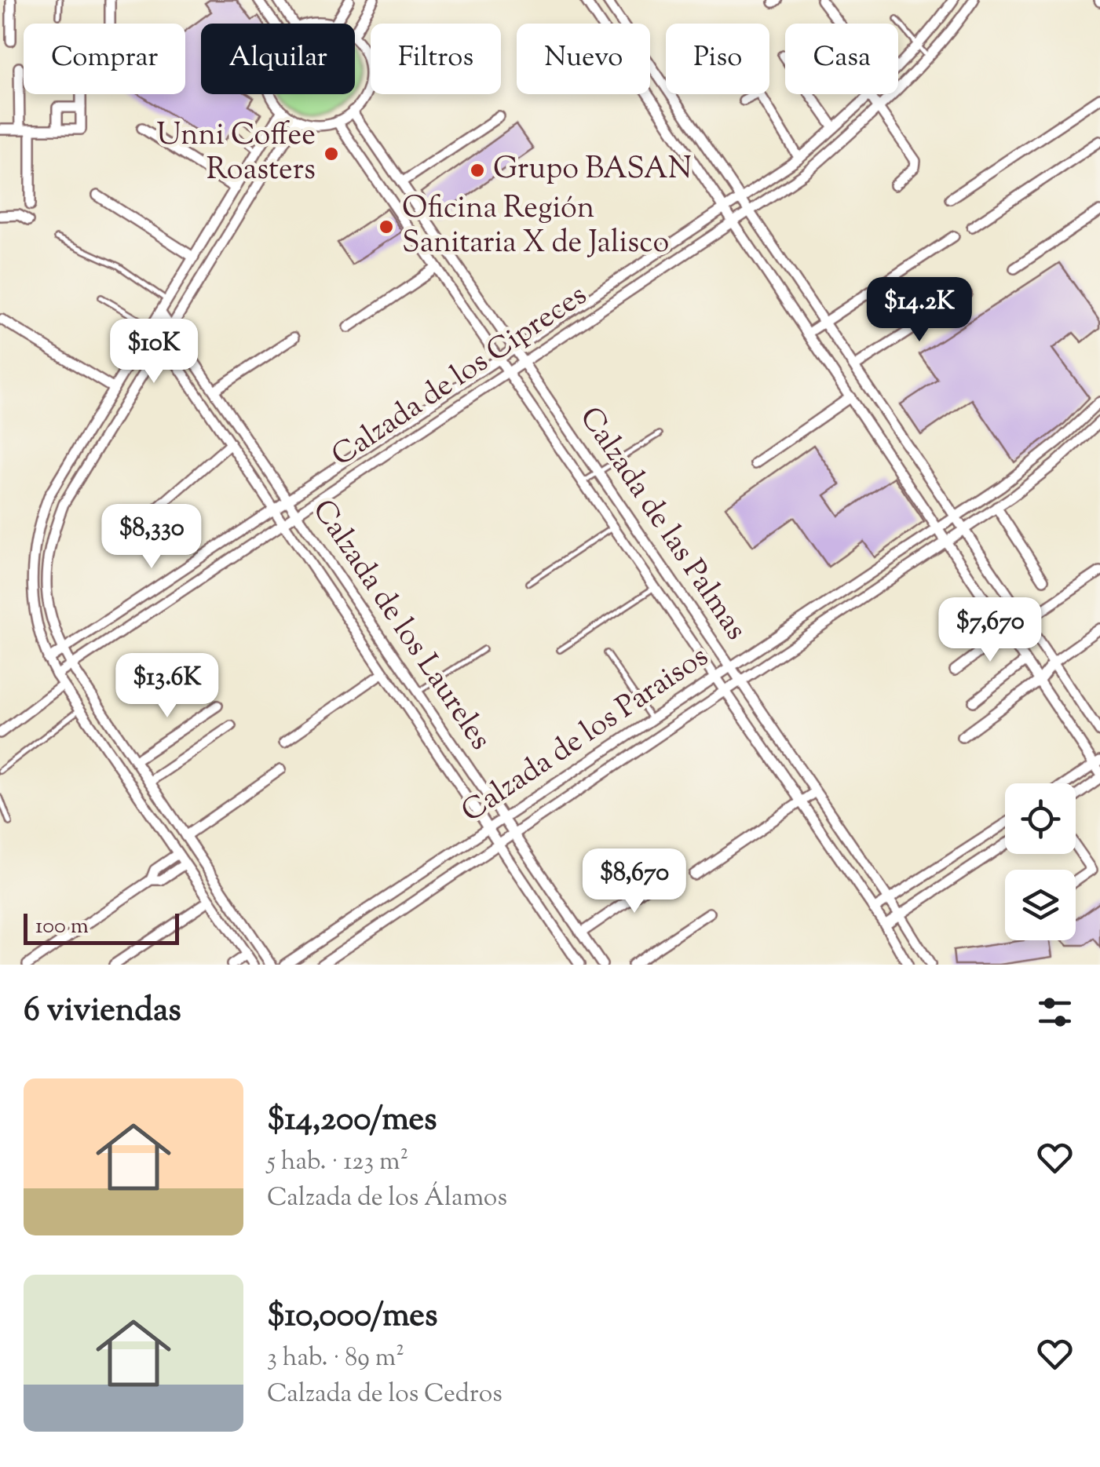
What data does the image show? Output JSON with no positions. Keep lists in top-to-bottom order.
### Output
{
  "streets": {
    "street": [
      "Calzada de los Cipreces",
      "Calzada de las Palmas",
      "Calzada de los Laureles",
      "Calzada de los Paraisos"
    ]
  },
  "crossings": [
    ["Calzada de los Cipreces", "Calzada de las Palmas"],
    ["Calzada de los Cipreces", "Calzada de los Laureles"],
    ["Calzada de las Palmas", "Calzada de los Paraisos"],
    ["Calzada de los Laureles", "Calzada de los Paraisos"]
  ],
  "places": ["Unni Coffee Roasters", "Grupo BASAN", "Oficina Región Sanitaria X de Jalisco"],
  "scale_bar": "100 m",
  "page": {
    "chip": [
      "Comprar",
      "Alquilar",
      "Filtros",
      "Nuevo",
      "Piso",
      "Casa"
    ],
    "price": [
      "$14.2K",
      "$10K",
      "$8,330",
      "$7,670",
      "$13.6K",
      "$8,670"
    ],
    "scale": "100 m",
    "heading": "6 viviendas",
    "list": [
      {
        "name": "$14,200/mes",
        "note": "5 hab. · 123 m² · Calzada de los Álamos"
      },
      {
        "name": "$10,000/mes",
        "note": "3 hab. · 89 m² · Calzada de los Cedros"
      }
    ]
  }
}
